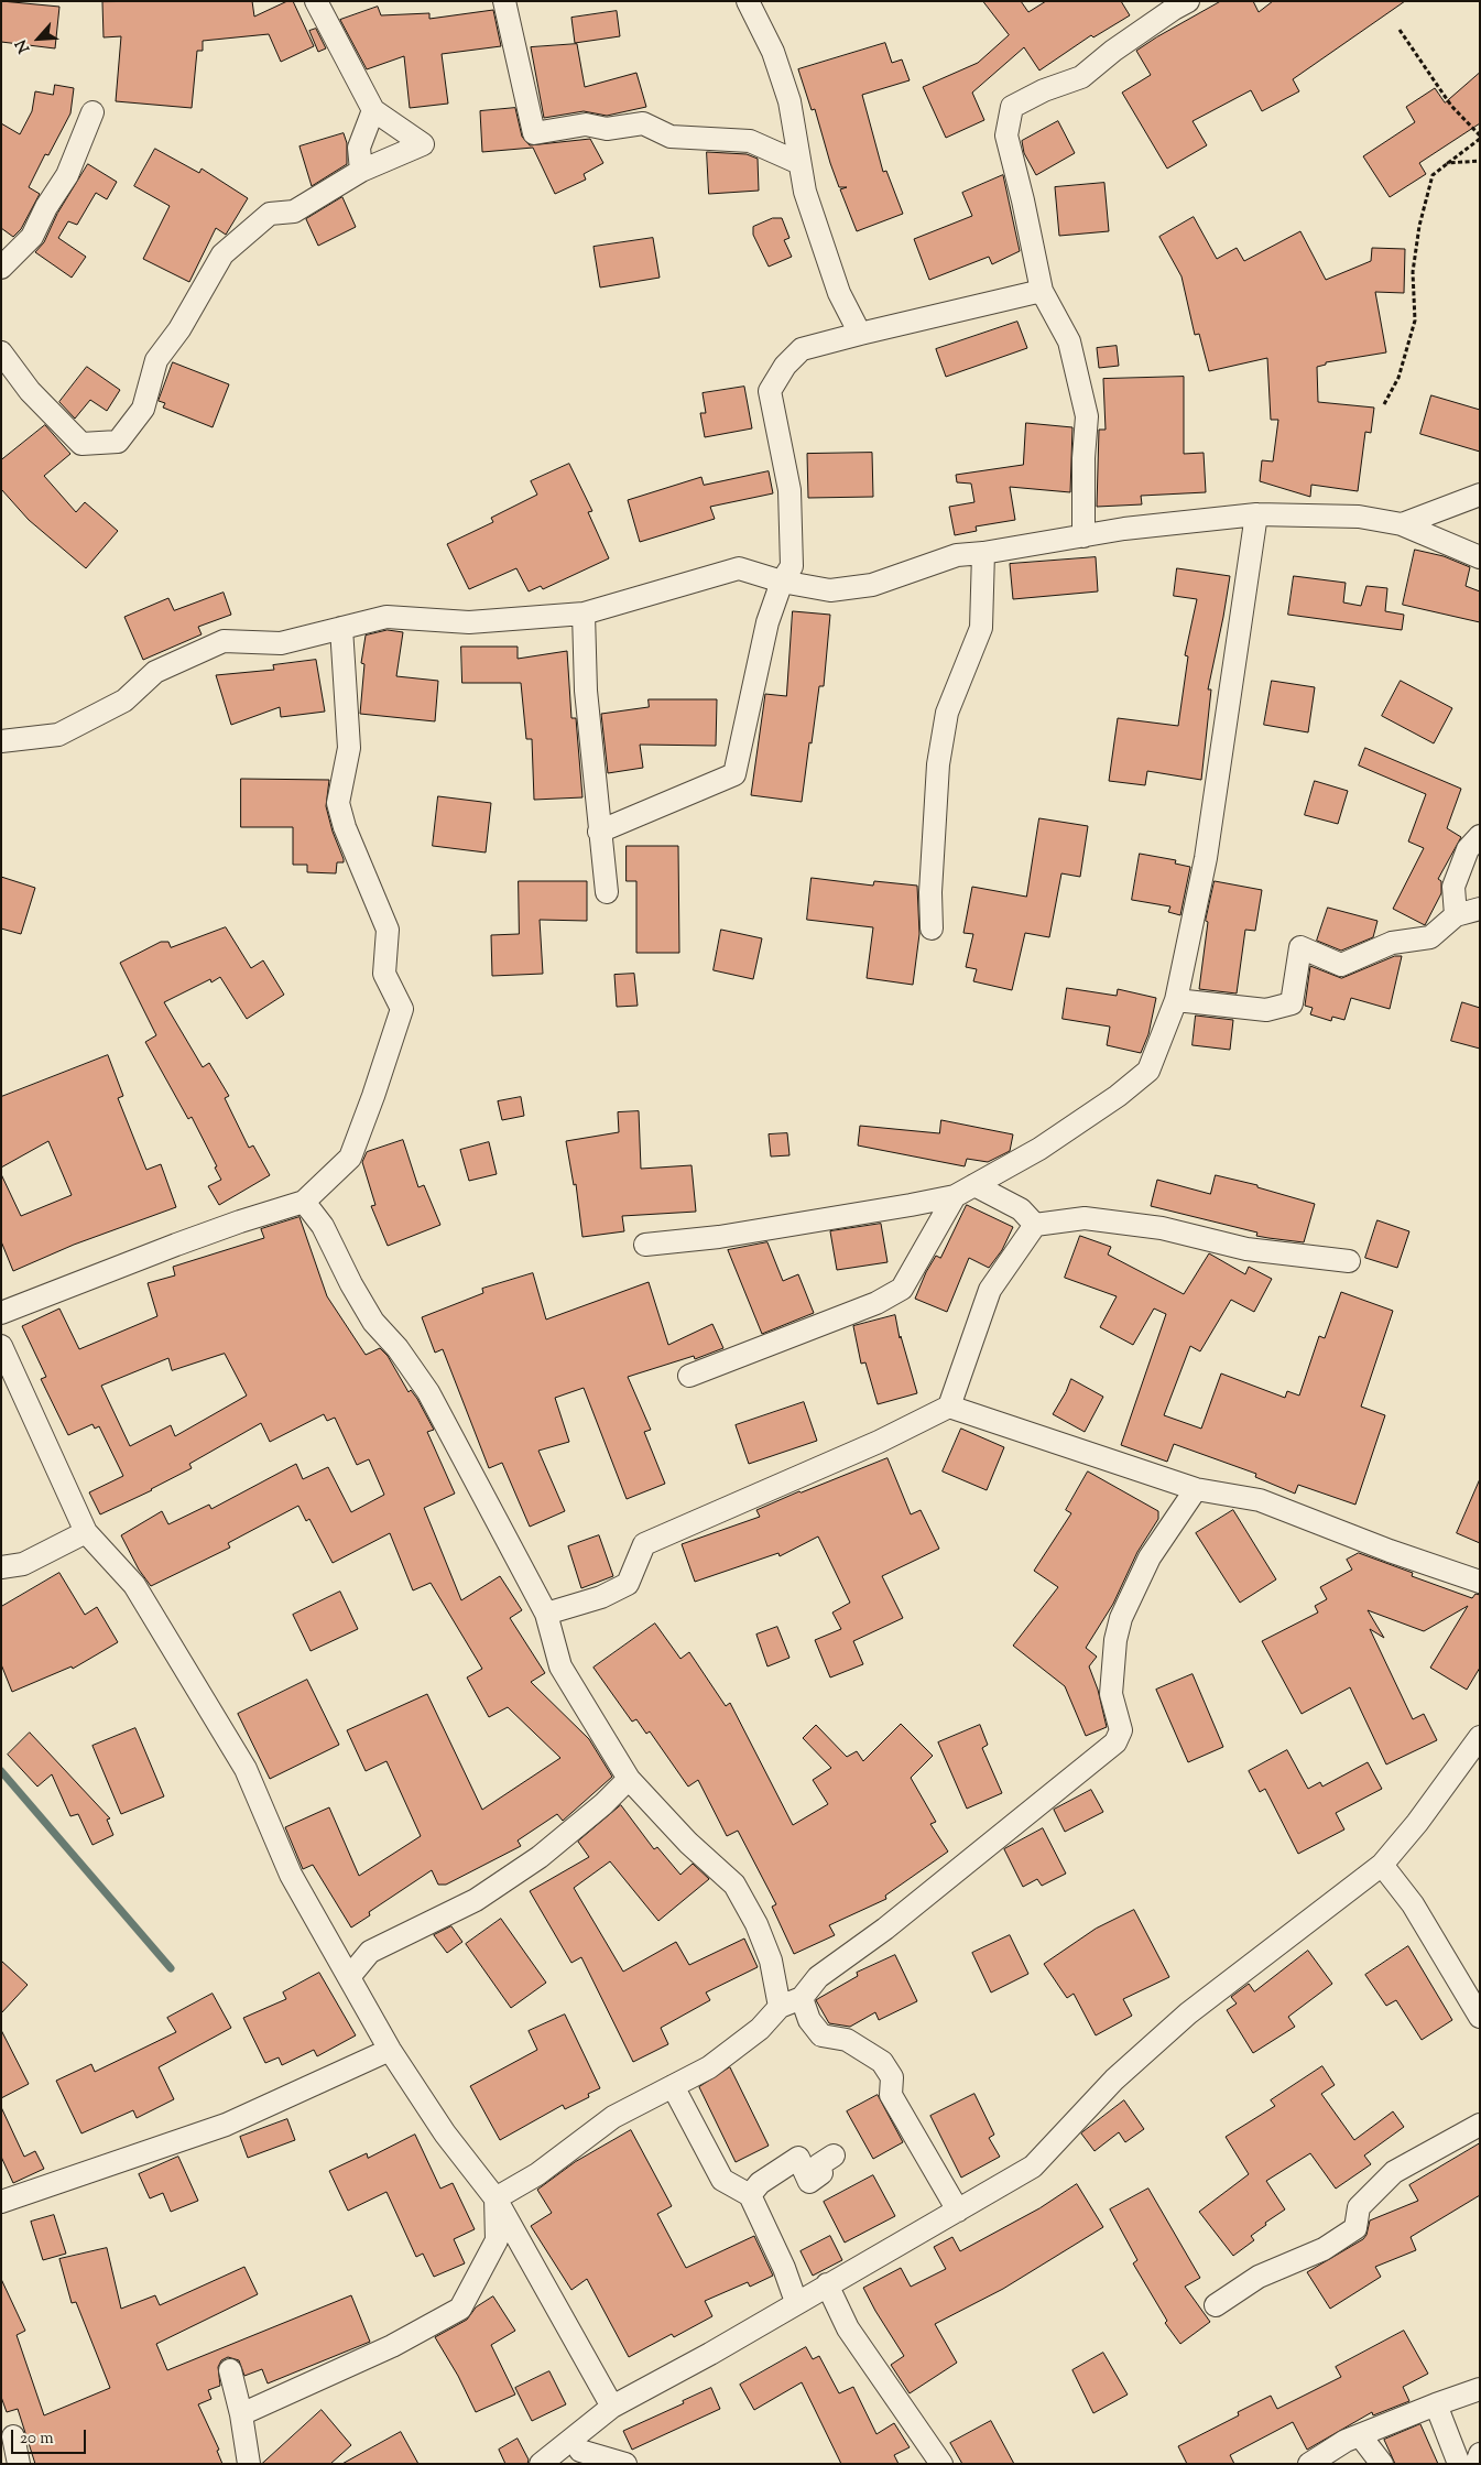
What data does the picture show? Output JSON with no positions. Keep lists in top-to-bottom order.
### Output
{
  "scale_bar": "20 m",
  "north": "bottom left"
}
